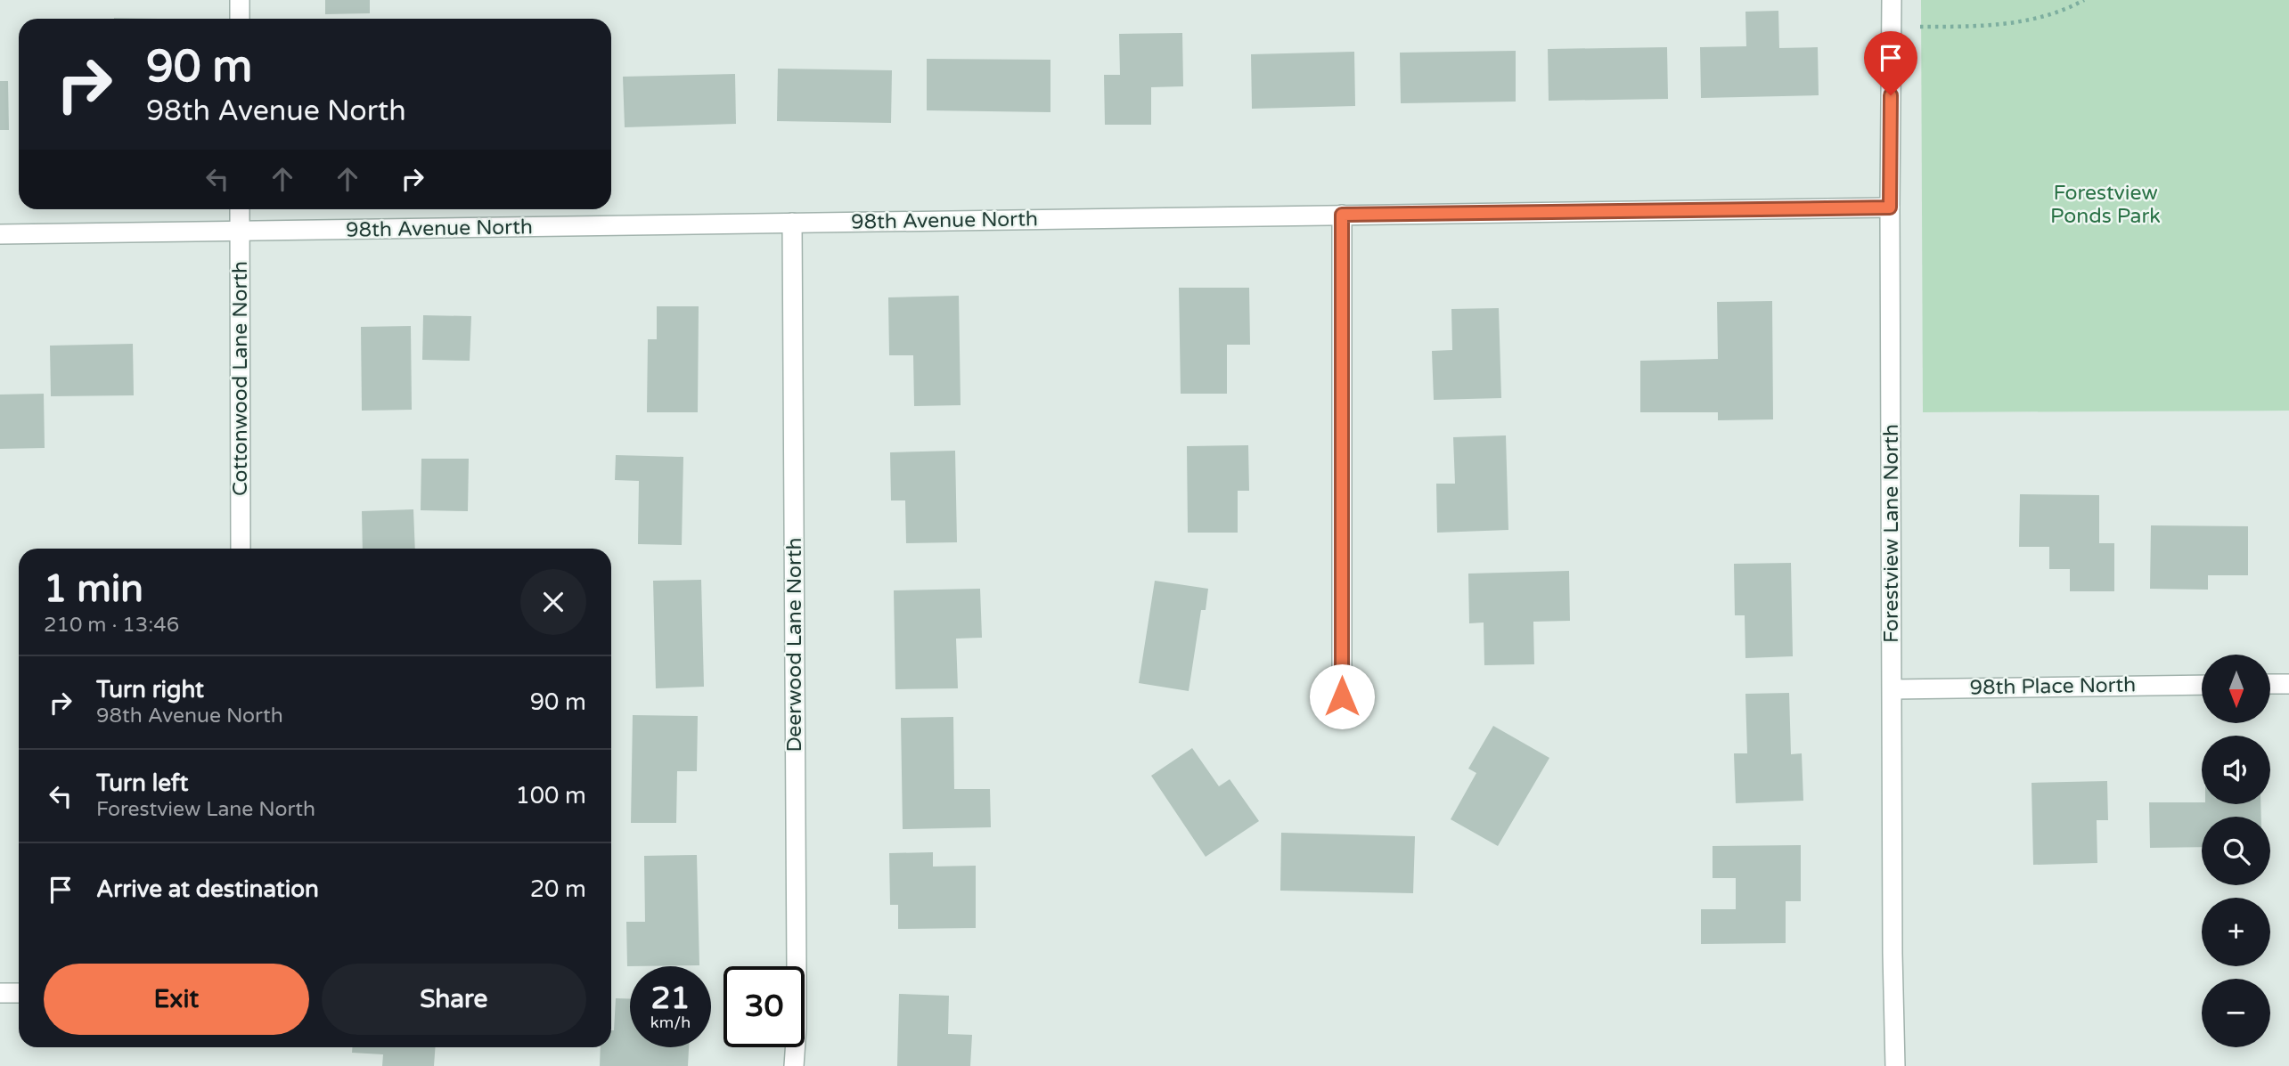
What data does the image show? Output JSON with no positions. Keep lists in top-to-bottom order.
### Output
{
  "streets": {
    "street": [
      "98th Avenue North",
      "Cottonwood Lane North",
      "Forestview Lane North",
      "Deerwood Lane North",
      "98th Place North"
    ]
  },
  "crossings": [
    ["98th Avenue North", "Cottonwood Lane North"],
    ["98th Avenue North", "Forestview Lane North"],
    ["98th Avenue North", "Deerwood Lane North"],
    ["Forestview Lane North", "98th Place North"]
  ],
  "parks": ["Forestview Ponds Park"],
  "north": "bottom",
  "page": {
    "turn": ["90 m", "98th Avenue North"],
    "heading": ["1 min", "210 m · 13:46"],
    "map_buttons": ["+", "−"],
    "list": [
      {
        "name": "Turn right",
        "note": "98th Avenue North",
        "value": "90 m"
      },
      {
        "name": "Turn left",
        "note": "Forestview Lane North",
        "value": "100 m"
      },
      {
        "name": "Arrive at destination",
        "value": "20 m"
      }
    ],
    "buttons": ["Exit", "Share"],
    "speed": "21 km/h",
    "limit": "30"
  }
}
